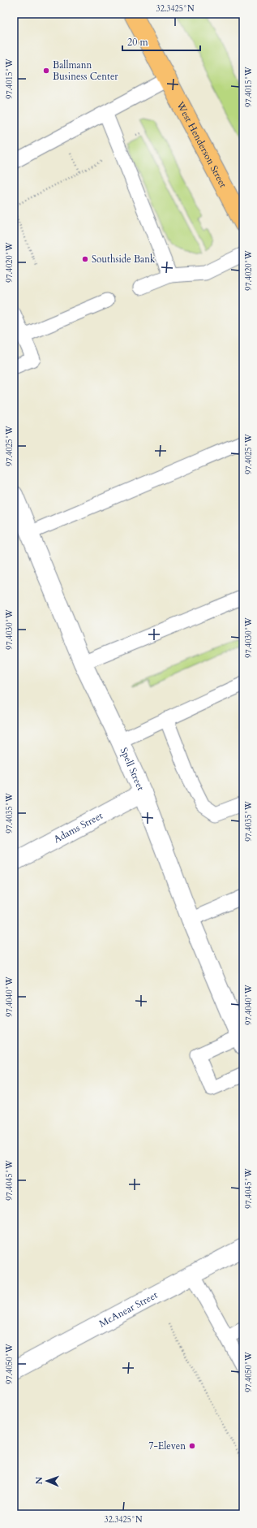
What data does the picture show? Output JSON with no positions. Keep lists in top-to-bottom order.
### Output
{
  "streets": {
    "main road": ["West Henderson Street"],
    "street": ["Spell Street", "Adams Street", "McAnear Street"]
  },
  "crossings": [
    ["Spell Street", "Adams Street"]
  ],
  "places": ["Ballmann Business Center", "Southside Bank", "7-Eleven"],
  "scale_bar": "20 m",
  "north": "left",
  "coordinates": [
    "32.3425°N",
    "97.4015°W",
    "97.4020°W",
    "97.4025°W",
    "97.4030°W",
    "97.4035°W",
    "97.4040°W",
    "97.4045°W",
    "97.4050°W"
  ]
}
